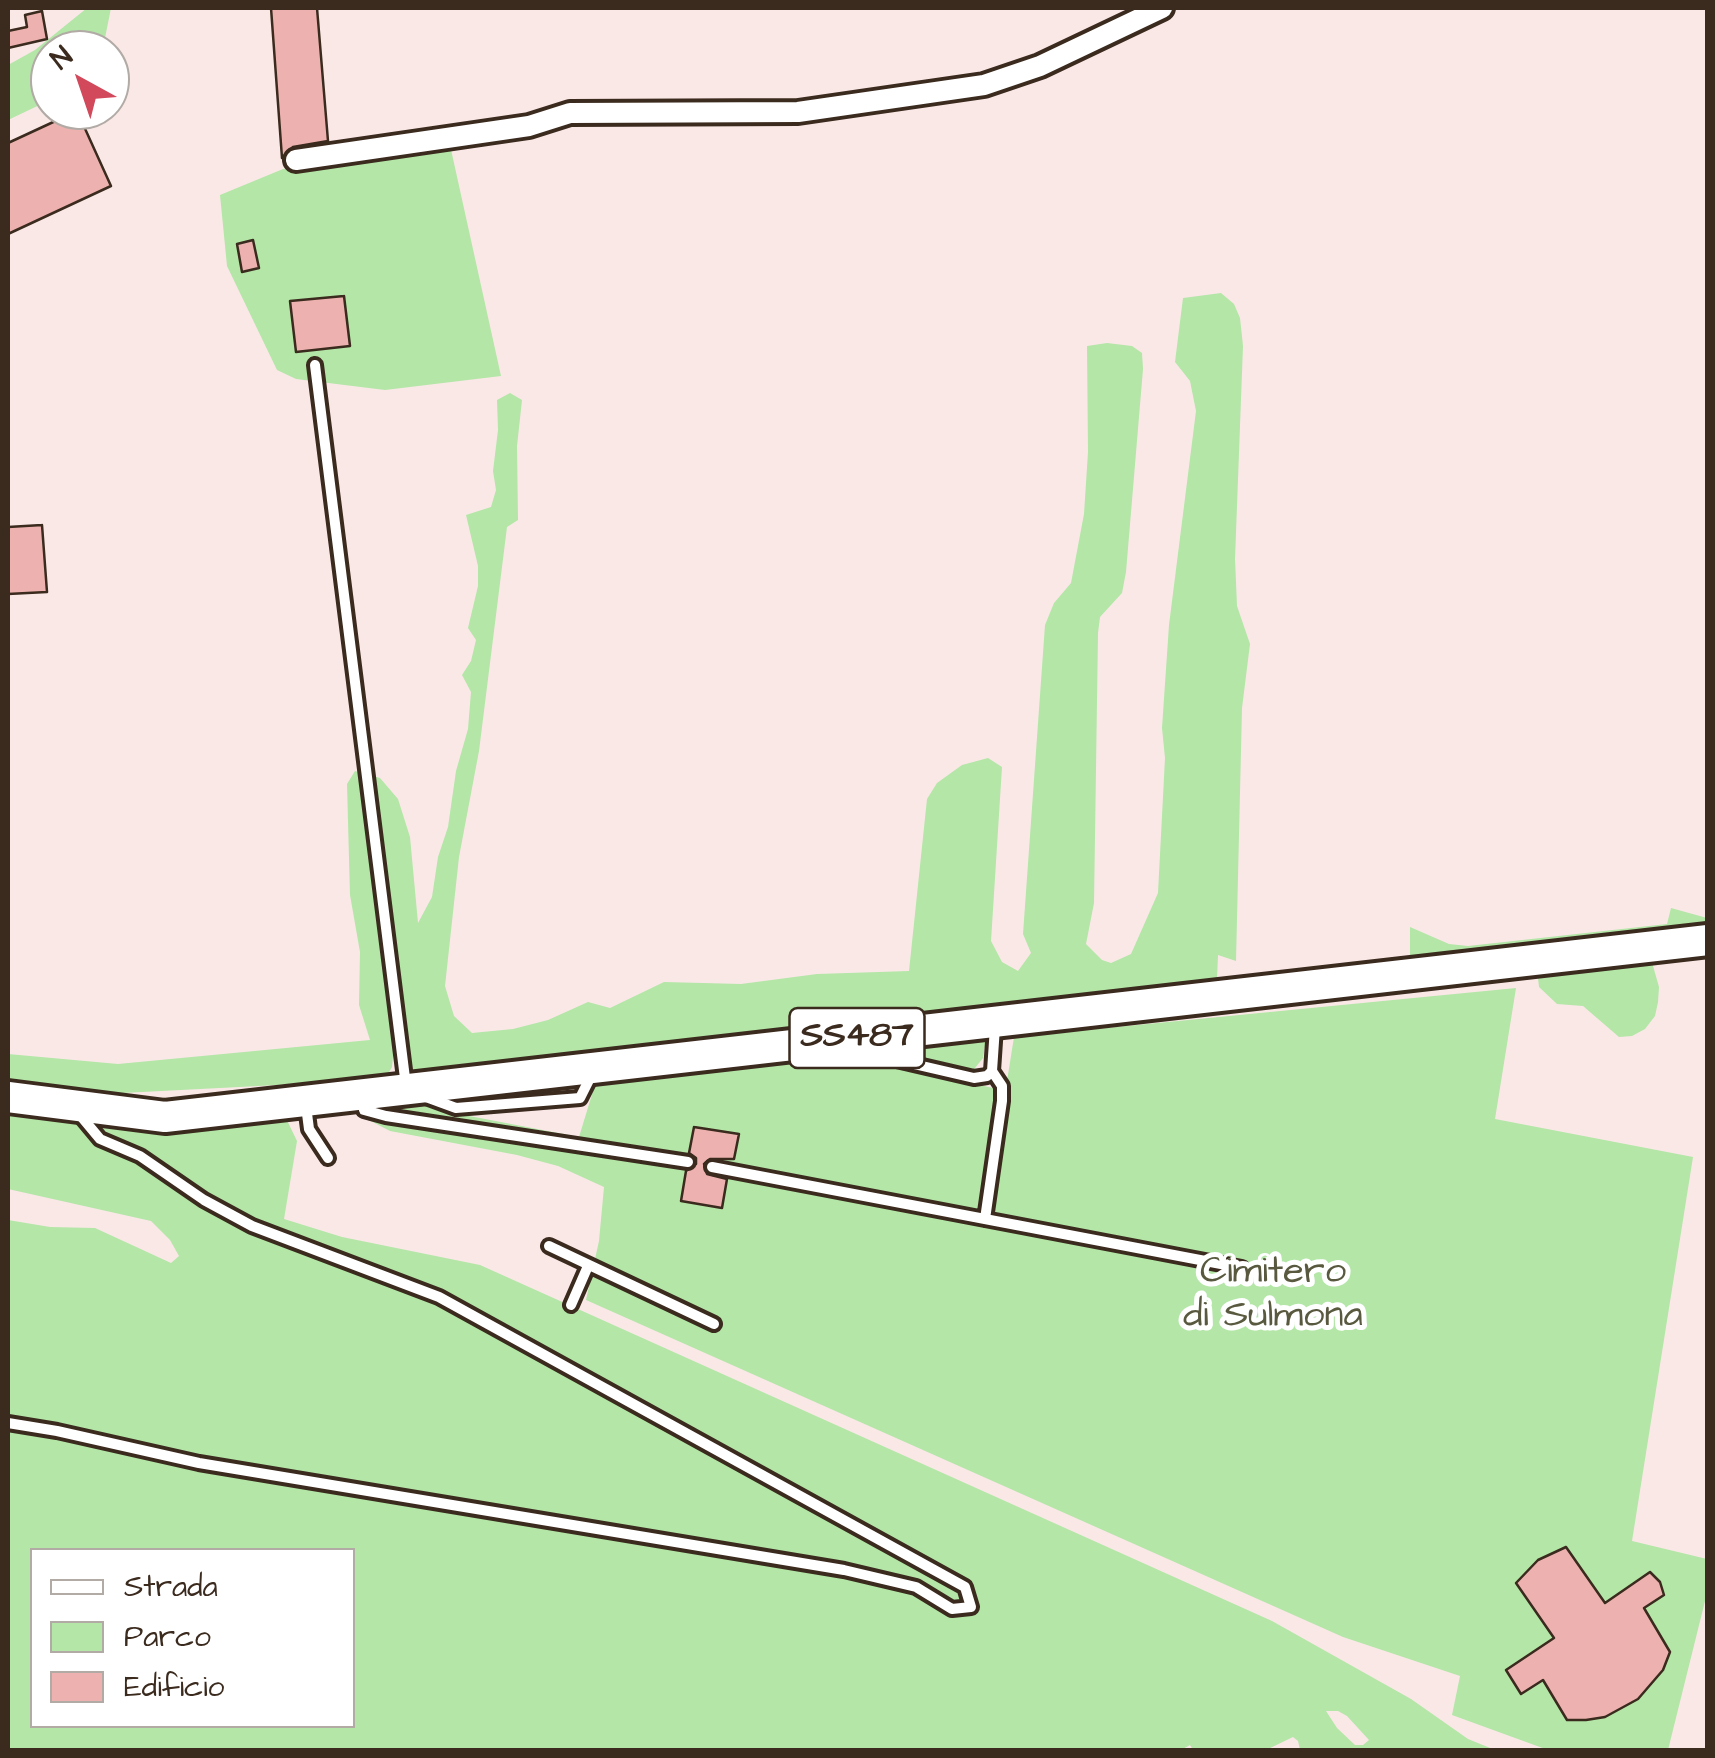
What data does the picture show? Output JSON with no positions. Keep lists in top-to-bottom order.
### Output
{
  "streets": {
    "main road": ["SS487"]
  },
  "parks": ["Cimitero di Sulmona"],
  "legend": ["Strada", "Parco", "Edificio"],
  "north": "top left"
}
